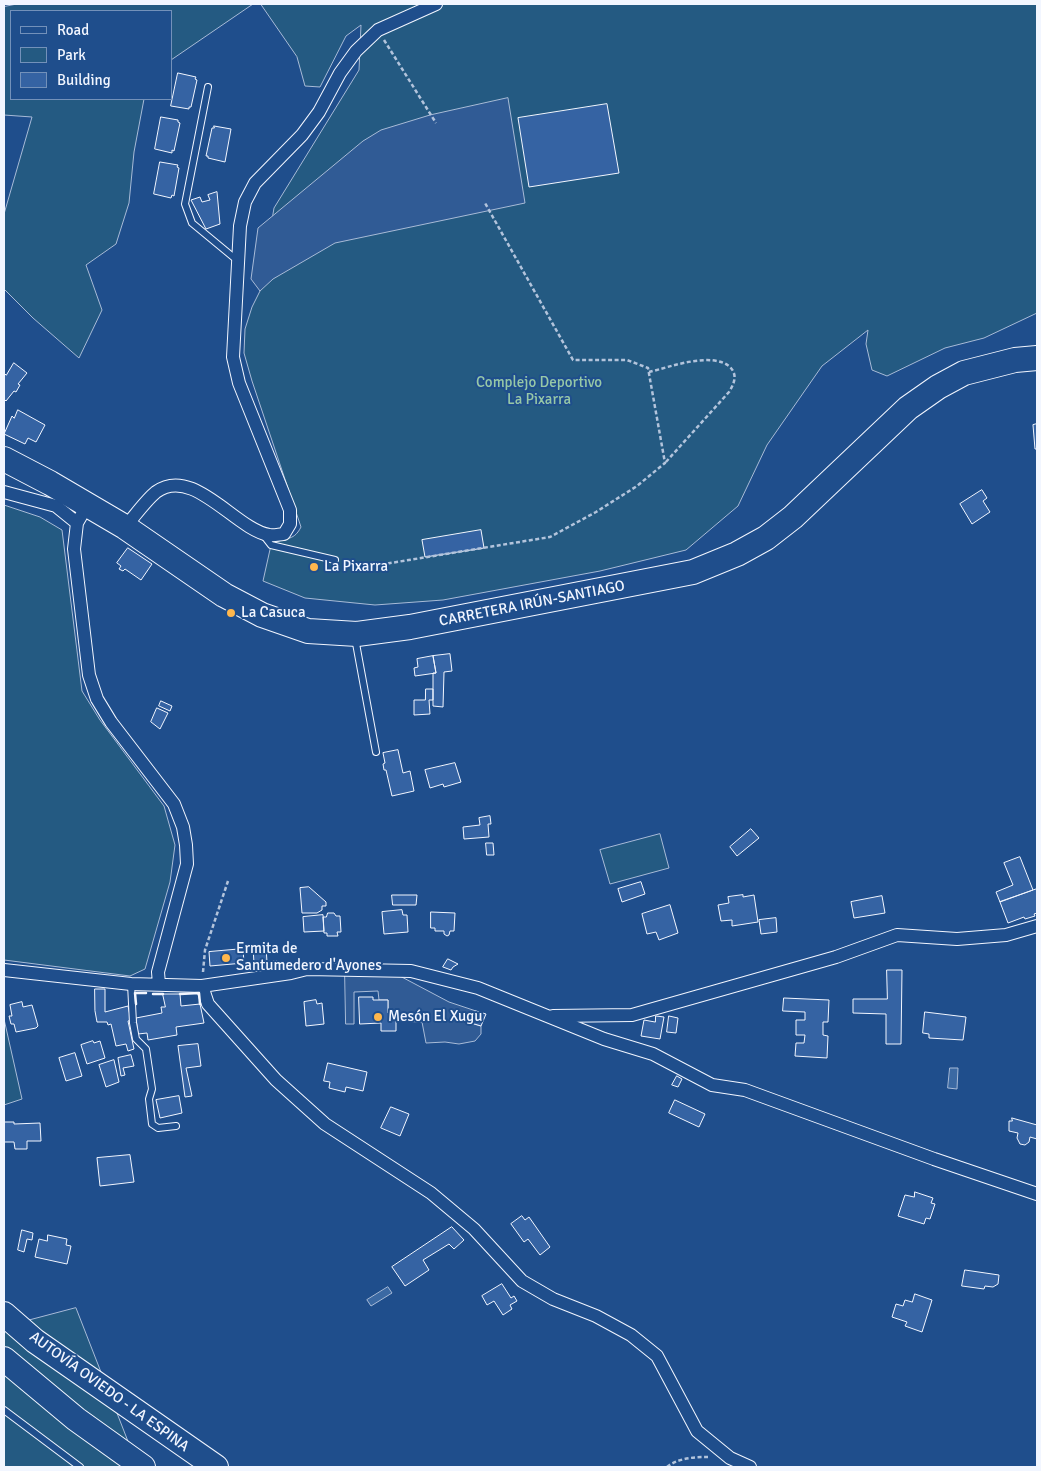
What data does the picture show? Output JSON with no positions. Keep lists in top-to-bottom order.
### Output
{
  "streets": {
    "highway": ["CARRETERA IRÚN-SANTIAGO", "AUTOVÍA OVIEDO - LA ESPINA"]
  },
  "parks": ["Complejo Deportivo La Pixarra"],
  "places": [
    "La Pixarra",
    "La Casuca",
    "Ermita de Santumedero d'Ayones",
    "Mesón El Xugu"
  ],
  "legend": ["Road", "Park", "Building"]
}
